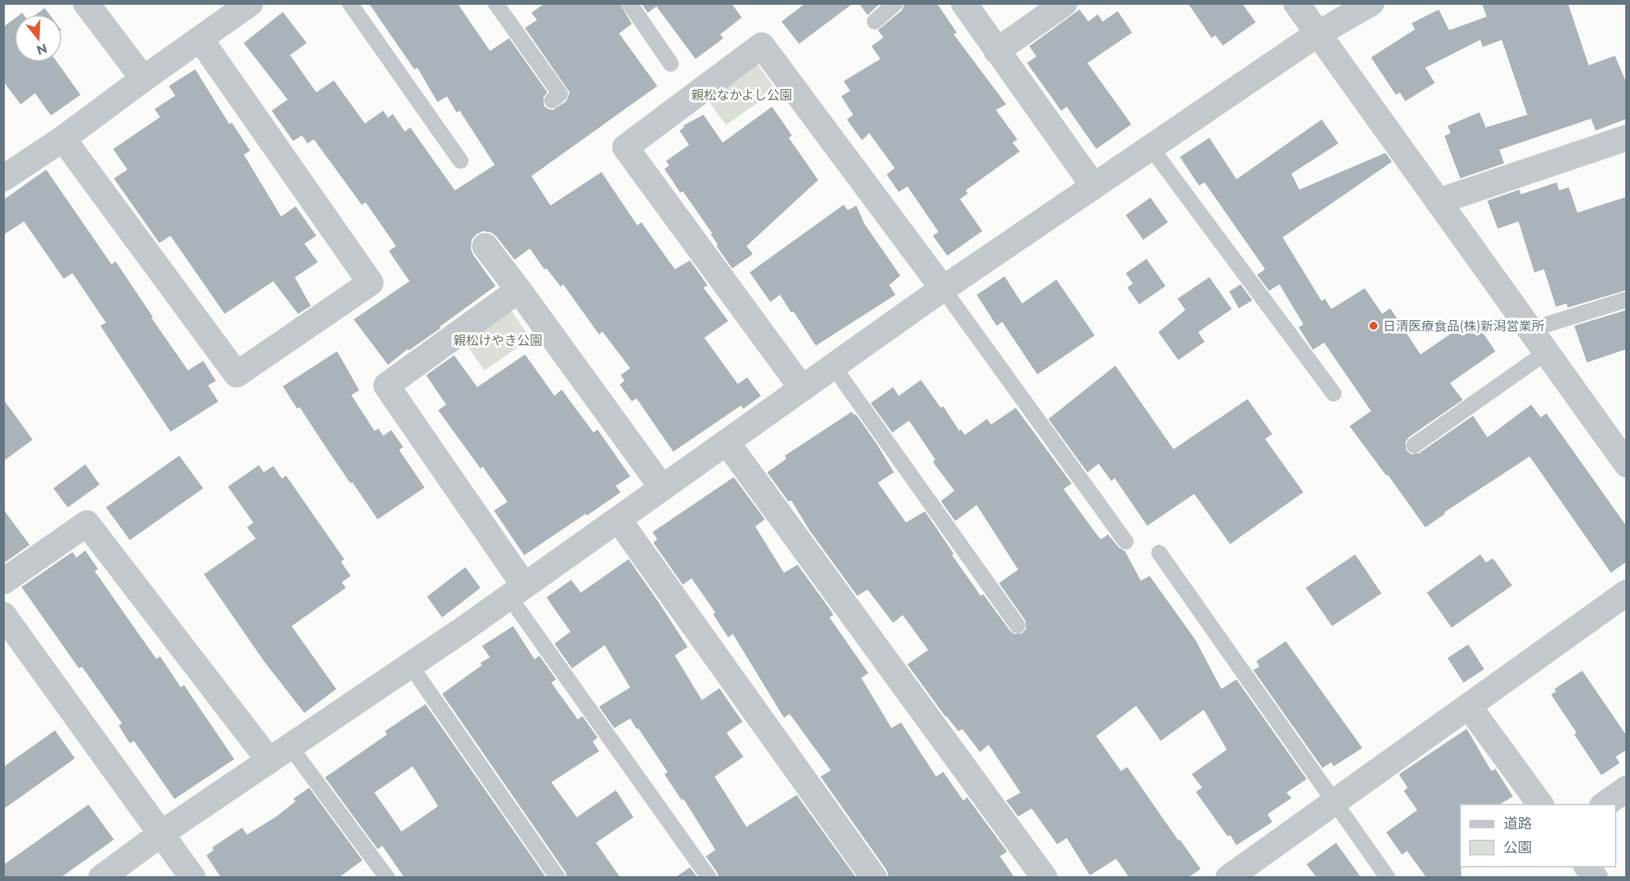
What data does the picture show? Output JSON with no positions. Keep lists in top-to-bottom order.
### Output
{
  "parks": ["親松なかよし公園", "親松けやき公園"],
  "places": ["日清医療食品(株)新潟営業所"],
  "legend": ["道路", "公園"],
  "north": "bottom"
}
